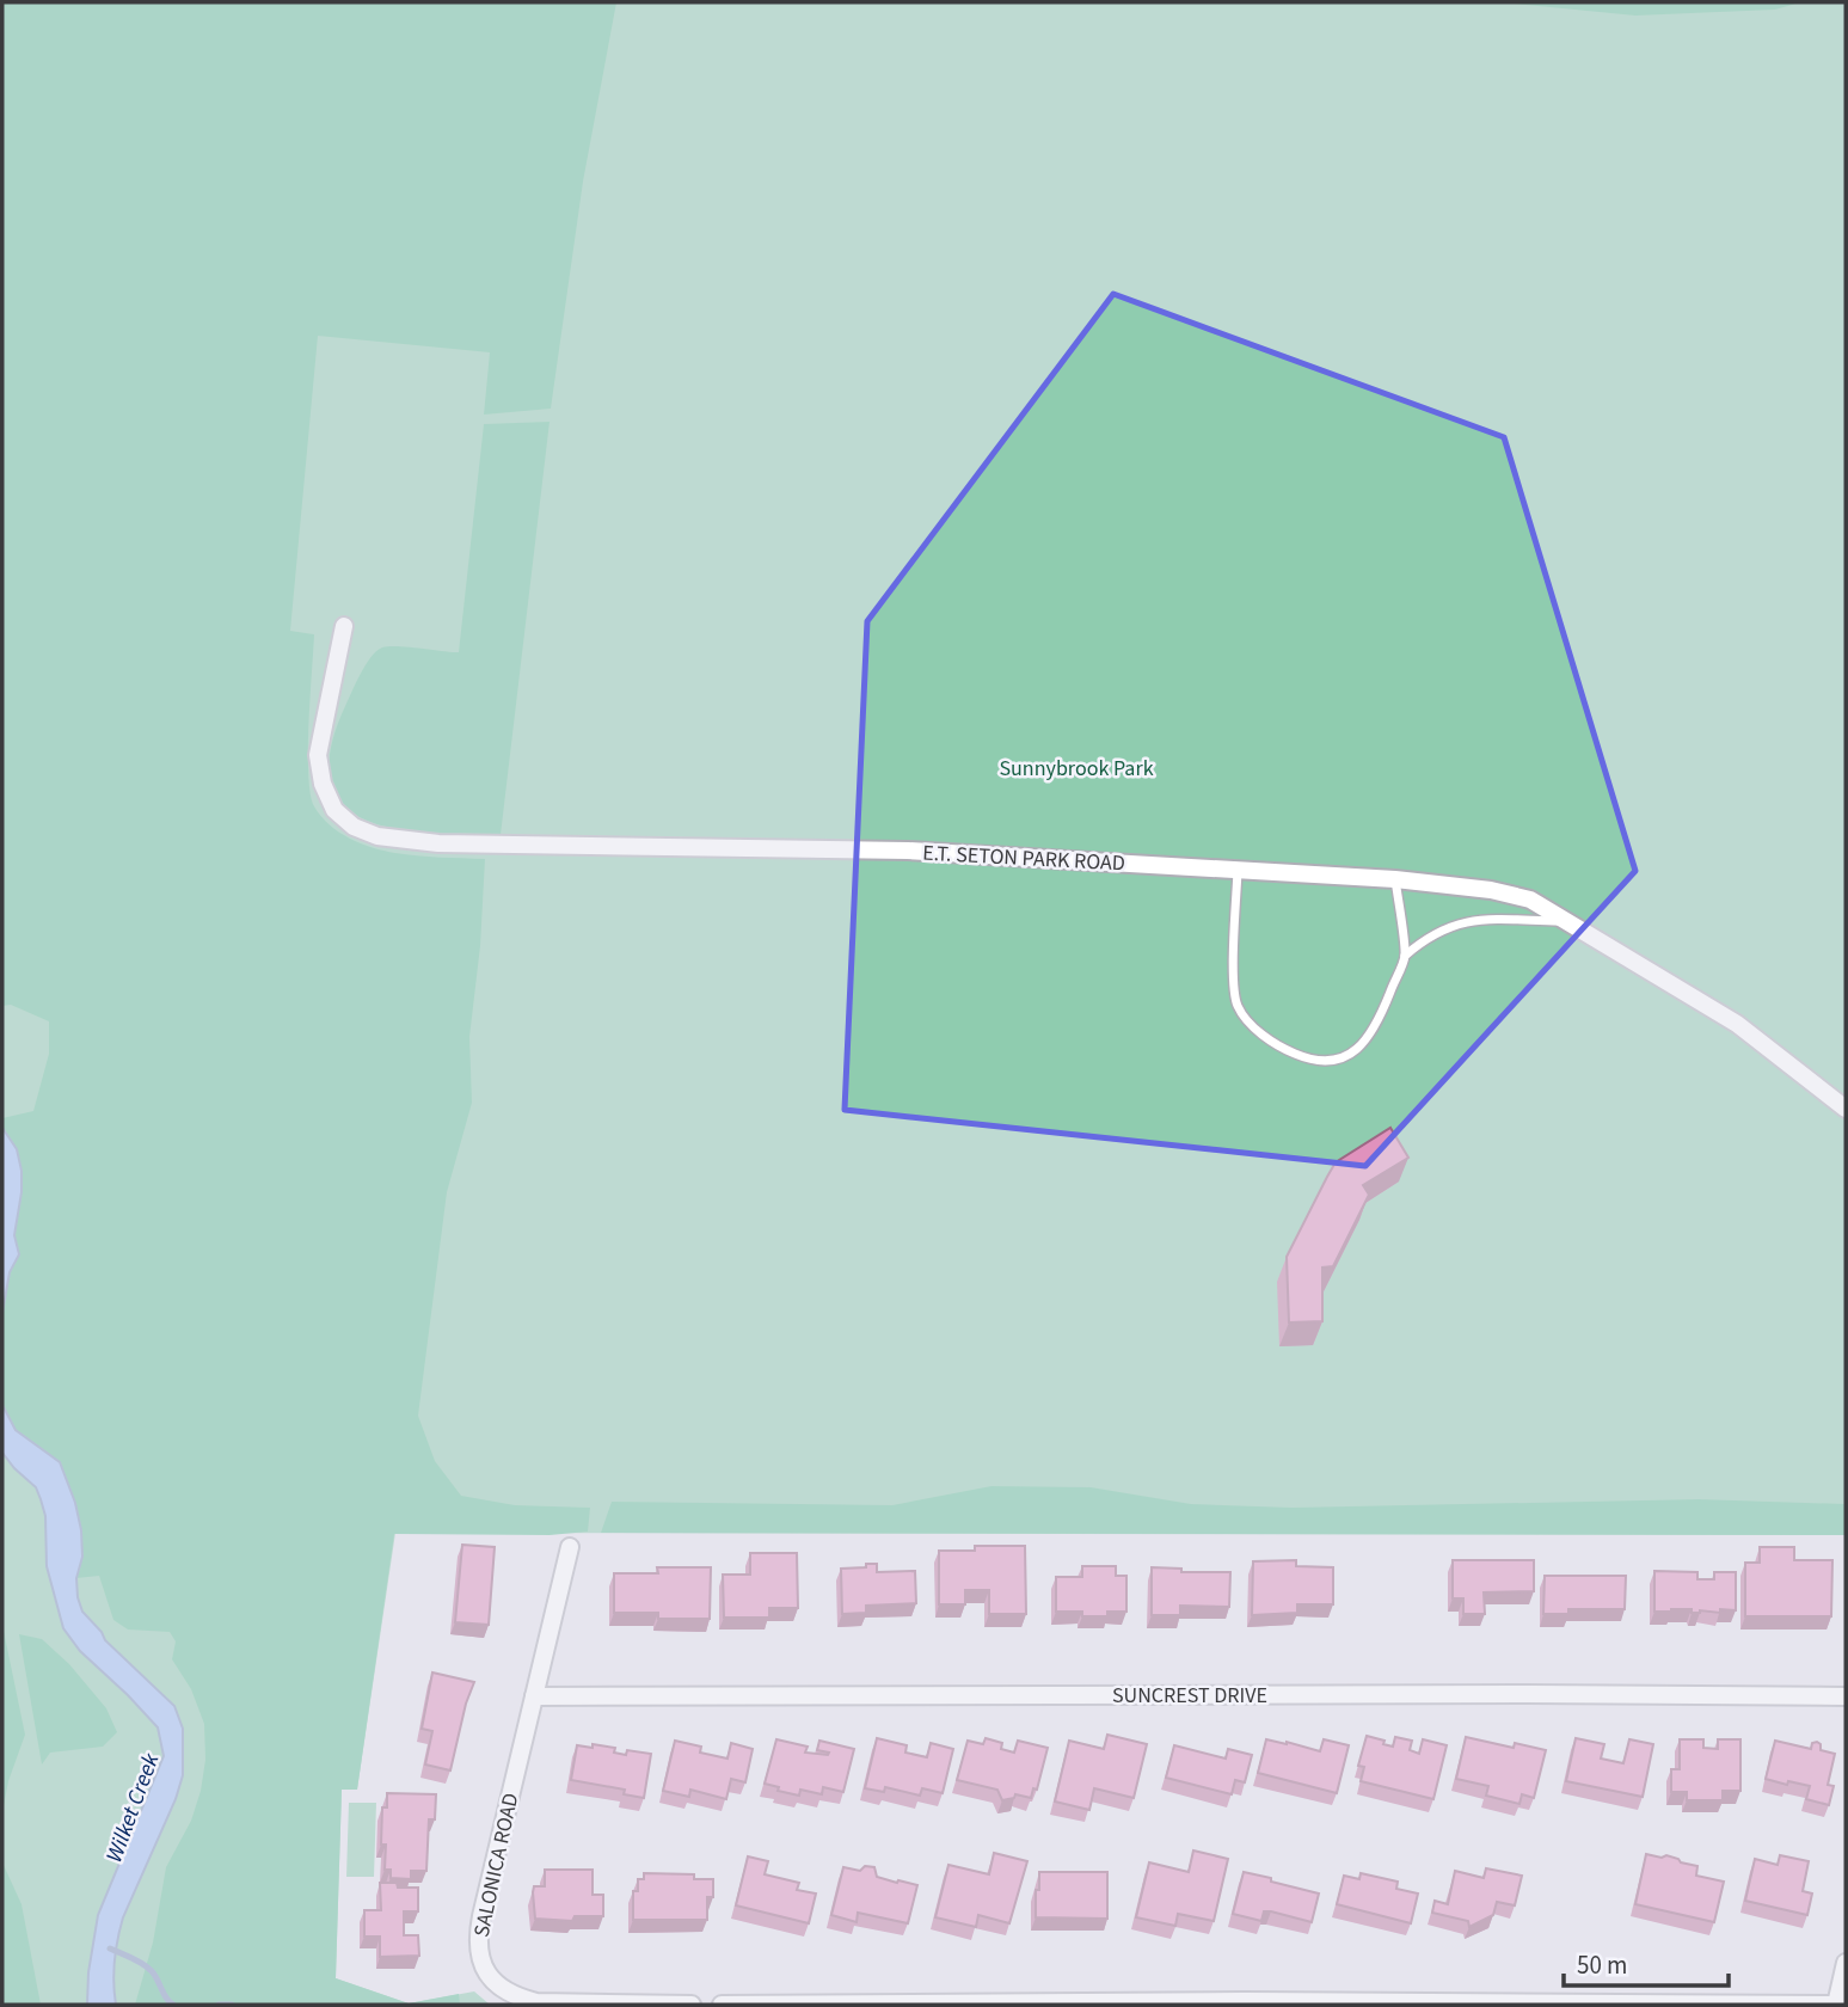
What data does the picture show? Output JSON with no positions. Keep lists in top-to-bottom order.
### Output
{
  "streets": {
    "street": ["E.T. SETON PARK ROAD", "SUNCREST DRIVE", "SALONICA ROAD"]
  },
  "crossings": [
    ["SUNCREST DRIVE", "SALONICA ROAD"]
  ],
  "water": ["Wilket Creek"],
  "parks": ["Sunnybrook Park"],
  "scale_bar": "50 m"
}
